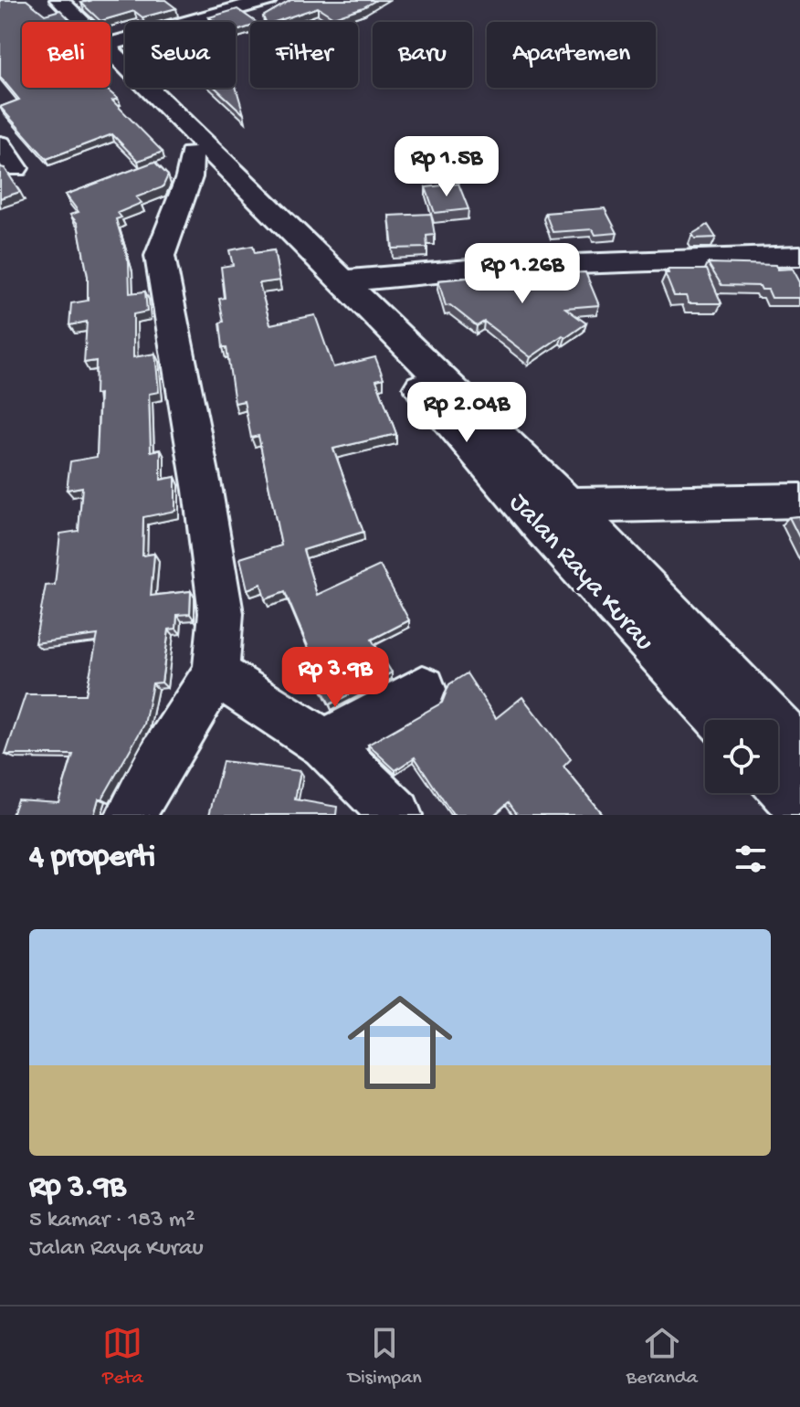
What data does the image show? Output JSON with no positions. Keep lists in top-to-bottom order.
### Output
{
  "streets": {
    "street": ["Jalan Raya Kurau"]
  },
  "page": {
    "chip": [
      "Beli",
      "Sewa",
      "Filter",
      "Baru",
      "Apartemen"
    ],
    "price": [
      "Rp 1.5B",
      "Rp 1.26B",
      "Rp 2.04B",
      "Rp 3.9B"
    ],
    "heading": "4 properti",
    "list": [
      {
        "name": "Rp 3.9B",
        "note": "5 kamar · 183 m² · Jalan Raya Kurau"
      }
    ],
    "tabs": ["Peta", "Disimpan", "Beranda"]
  }
}
